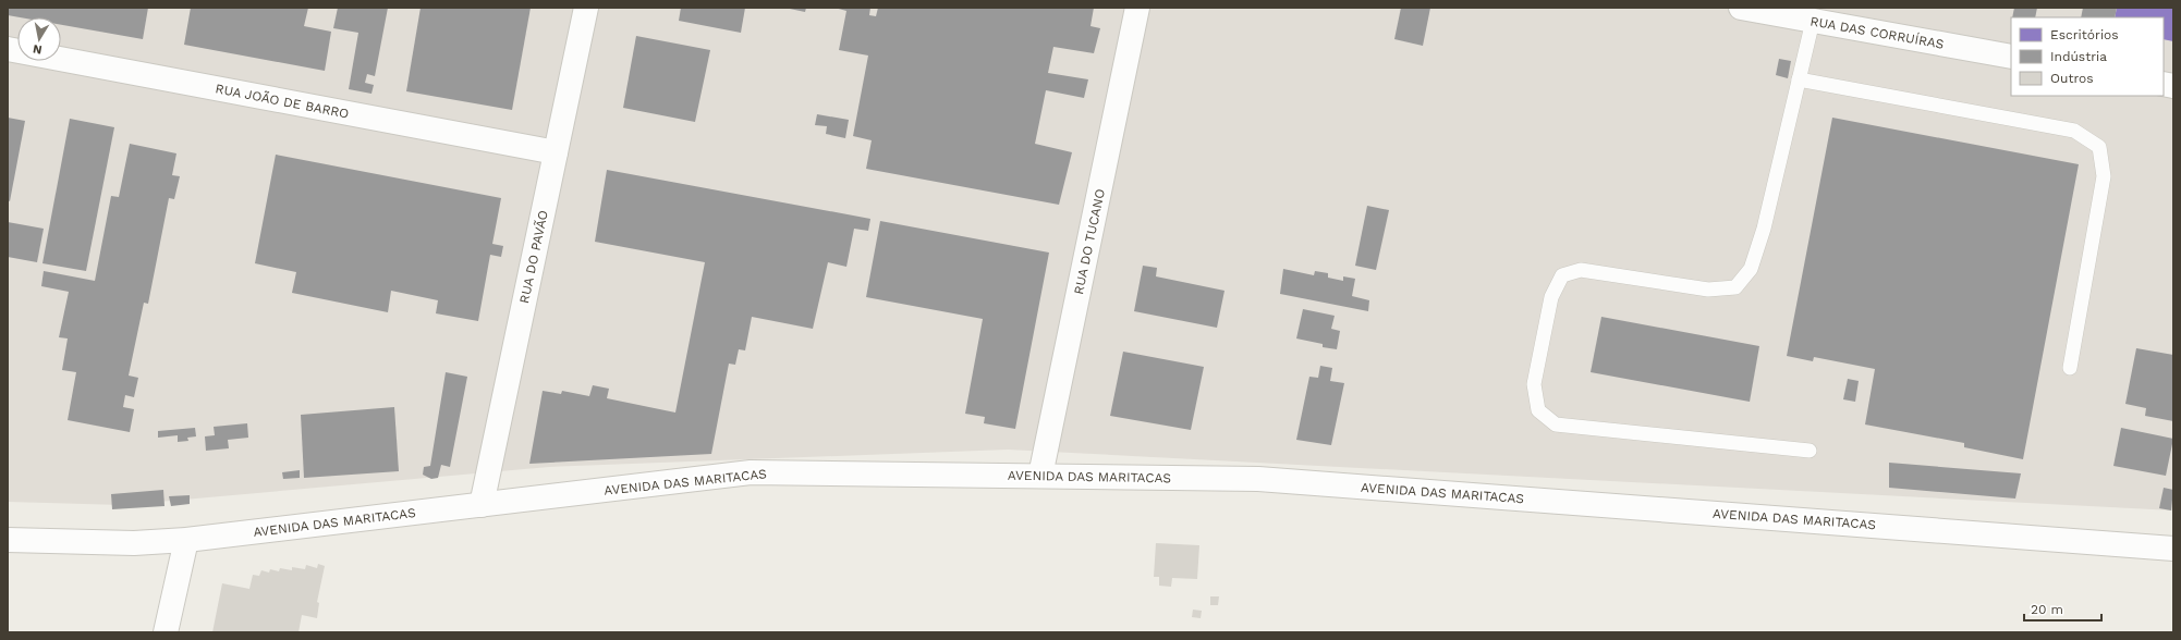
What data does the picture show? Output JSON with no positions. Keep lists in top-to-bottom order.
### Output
{
  "streets": {
    "street": [
      "RUA DAS CORRUÍRAS",
      "RUA JOÃO DE BARRO",
      "RUA DO TUCANO",
      "RUA DO PAVÃO",
      "AVENIDA DAS MARITACAS"
    ]
  },
  "crossings": [
    ["RUA JOÃO DE BARRO", "RUA DO PAVÃO"],
    ["RUA DO TUCANO", "AVENIDA DAS MARITACAS"],
    ["RUA DO PAVÃO", "AVENIDA DAS MARITACAS"]
  ],
  "legend": ["Escritórios", "Indústria", "Outros"],
  "scale_bar": "20 m",
  "north": "bottom"
}
